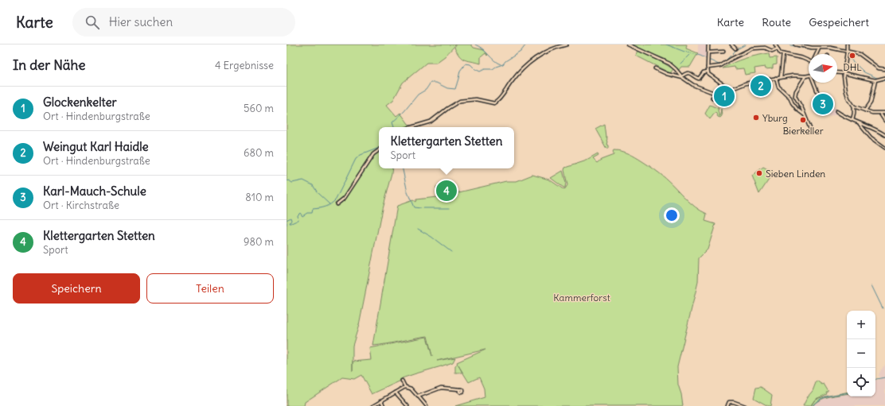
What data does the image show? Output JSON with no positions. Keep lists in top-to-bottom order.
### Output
{
  "parks": ["Kammerforst"],
  "places": [
    "DHL",
    "Yburg",
    "Bierkeller",
    "Sieben Linden"
  ],
  "north": "right",
  "page": {
    "header": "Karte",
    "search": "Hier suchen",
    "nav": ["Karte", "Route", "Gespeichert"],
    "heading": ["In der Nähe", "4 Ergebnisse"],
    "pins": [
      "2",
      "1",
      "3",
      "4"
    ],
    "list": [
      {
        "mark": "1",
        "name": "Glockenkelter",
        "note": "Ort · Hindenburgstraße",
        "value": "560 m"
      },
      {
        "mark": "2",
        "name": "Weingut Karl Haidle",
        "note": "Ort · Hindenburgstraße",
        "value": "680 m"
      },
      {
        "mark": "3",
        "name": "Karl-Mauch-Schule",
        "note": "Ort · Kirchstraße",
        "value": "810 m"
      },
      {
        "mark": "4",
        "name": "Klettergarten Stetten",
        "note": "Sport",
        "value": "980 m"
      }
    ],
    "popup": ["Klettergarten Stetten", "Sport"],
    "buttons": ["Speichern", "Teilen"],
    "map_buttons": ["+", "−"]
  }
}
